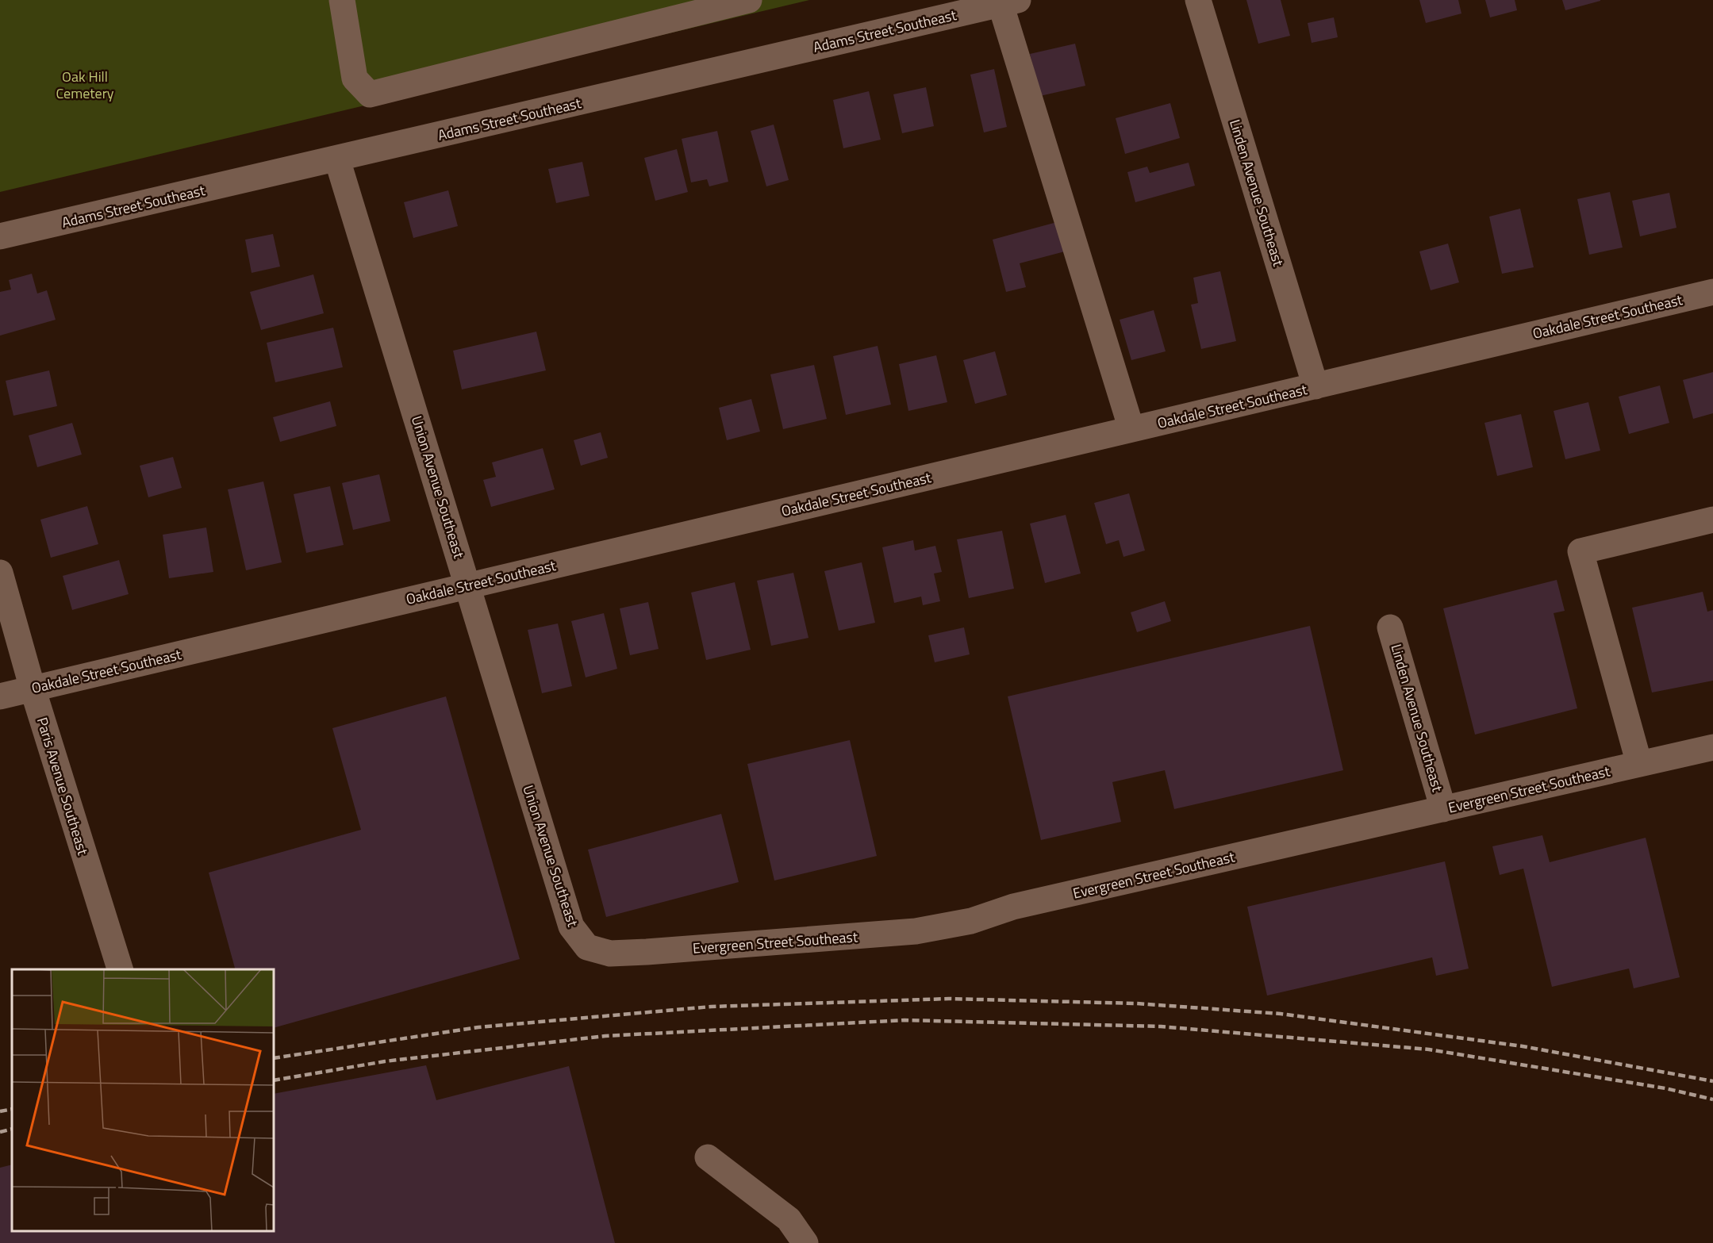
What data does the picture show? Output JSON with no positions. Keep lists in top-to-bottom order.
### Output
{
  "streets": {
    "street": [
      "Adams Street Southeast",
      "Linden Avenue Southeast",
      "Oakdale Street Southeast",
      "Union Avenue Southeast",
      "Paris Avenue Southeast",
      "Evergreen Street Southeast"
    ]
  },
  "crossings": [
    ["Adams Street Southeast", "Union Avenue Southeast"],
    ["Linden Avenue Southeast", "Oakdale Street Southeast"],
    ["Linden Avenue Southeast", "Evergreen Street Southeast"],
    ["Oakdale Street Southeast", "Union Avenue Southeast"],
    ["Oakdale Street Southeast", "Paris Avenue Southeast"],
    ["Union Avenue Southeast", "Evergreen Street Southeast"]
  ],
  "parks": ["Oak Hill Cemetery"]
}
